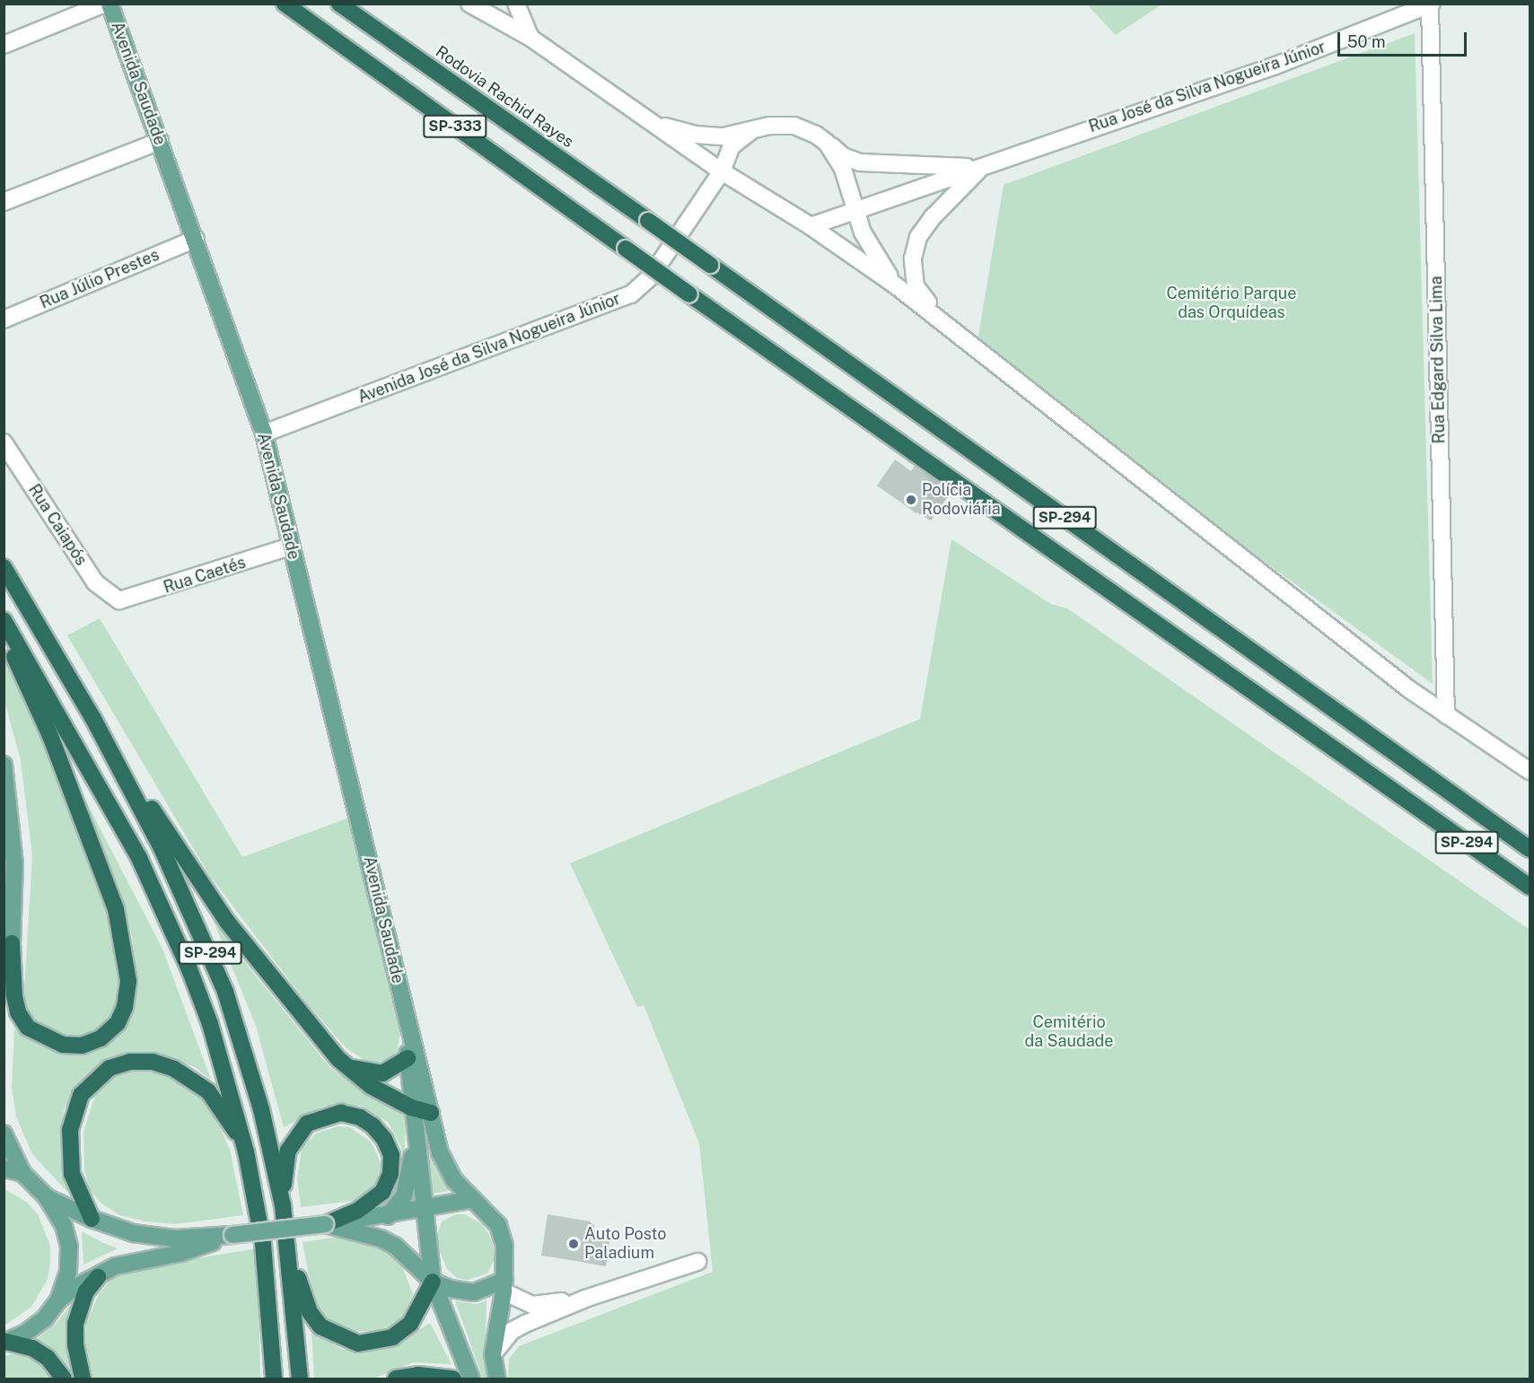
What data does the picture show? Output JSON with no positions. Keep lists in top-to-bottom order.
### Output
{
  "streets": {
    "highway": ["Rodovia Rachid Rayes", "SP-333", "SP-294"],
    "main road": ["Avenida Saudade"],
    "street": [
      "Rua José da Silva Nogueira Júnior",
      "Rua Júlio Prestes",
      "Avenida José da Silva Nogueira Júnior",
      "Rua Edgard Silva Lima",
      "Rua Caiapós",
      "Rua Caetés"
    ]
  },
  "crossings": [
    ["Avenida Saudade", "Rua Júlio Prestes"],
    ["Avenida Saudade", "Avenida José da Silva Nogueira Júnior"],
    ["Avenida Saudade", "Rua Caetés"],
    ["Rua José da Silva Nogueira Júnior", "Avenida José da Silva Nogueira Júnior"],
    ["Rua José da Silva Nogueira Júnior", "Rua Edgard Silva Lima"],
    ["Rodovia Rachid Rayes", "SP-294"],
    ["SP-333", "SP-294"],
    ["Rua Caiapós", "Rua Caetés"]
  ],
  "parks": ["Cemitério Parque das Orquídeas", "Cemitério da Saudade"],
  "places": ["Polícia Rodoviária", "Auto Posto Paladium"],
  "scale_bar": "50 m"
}
